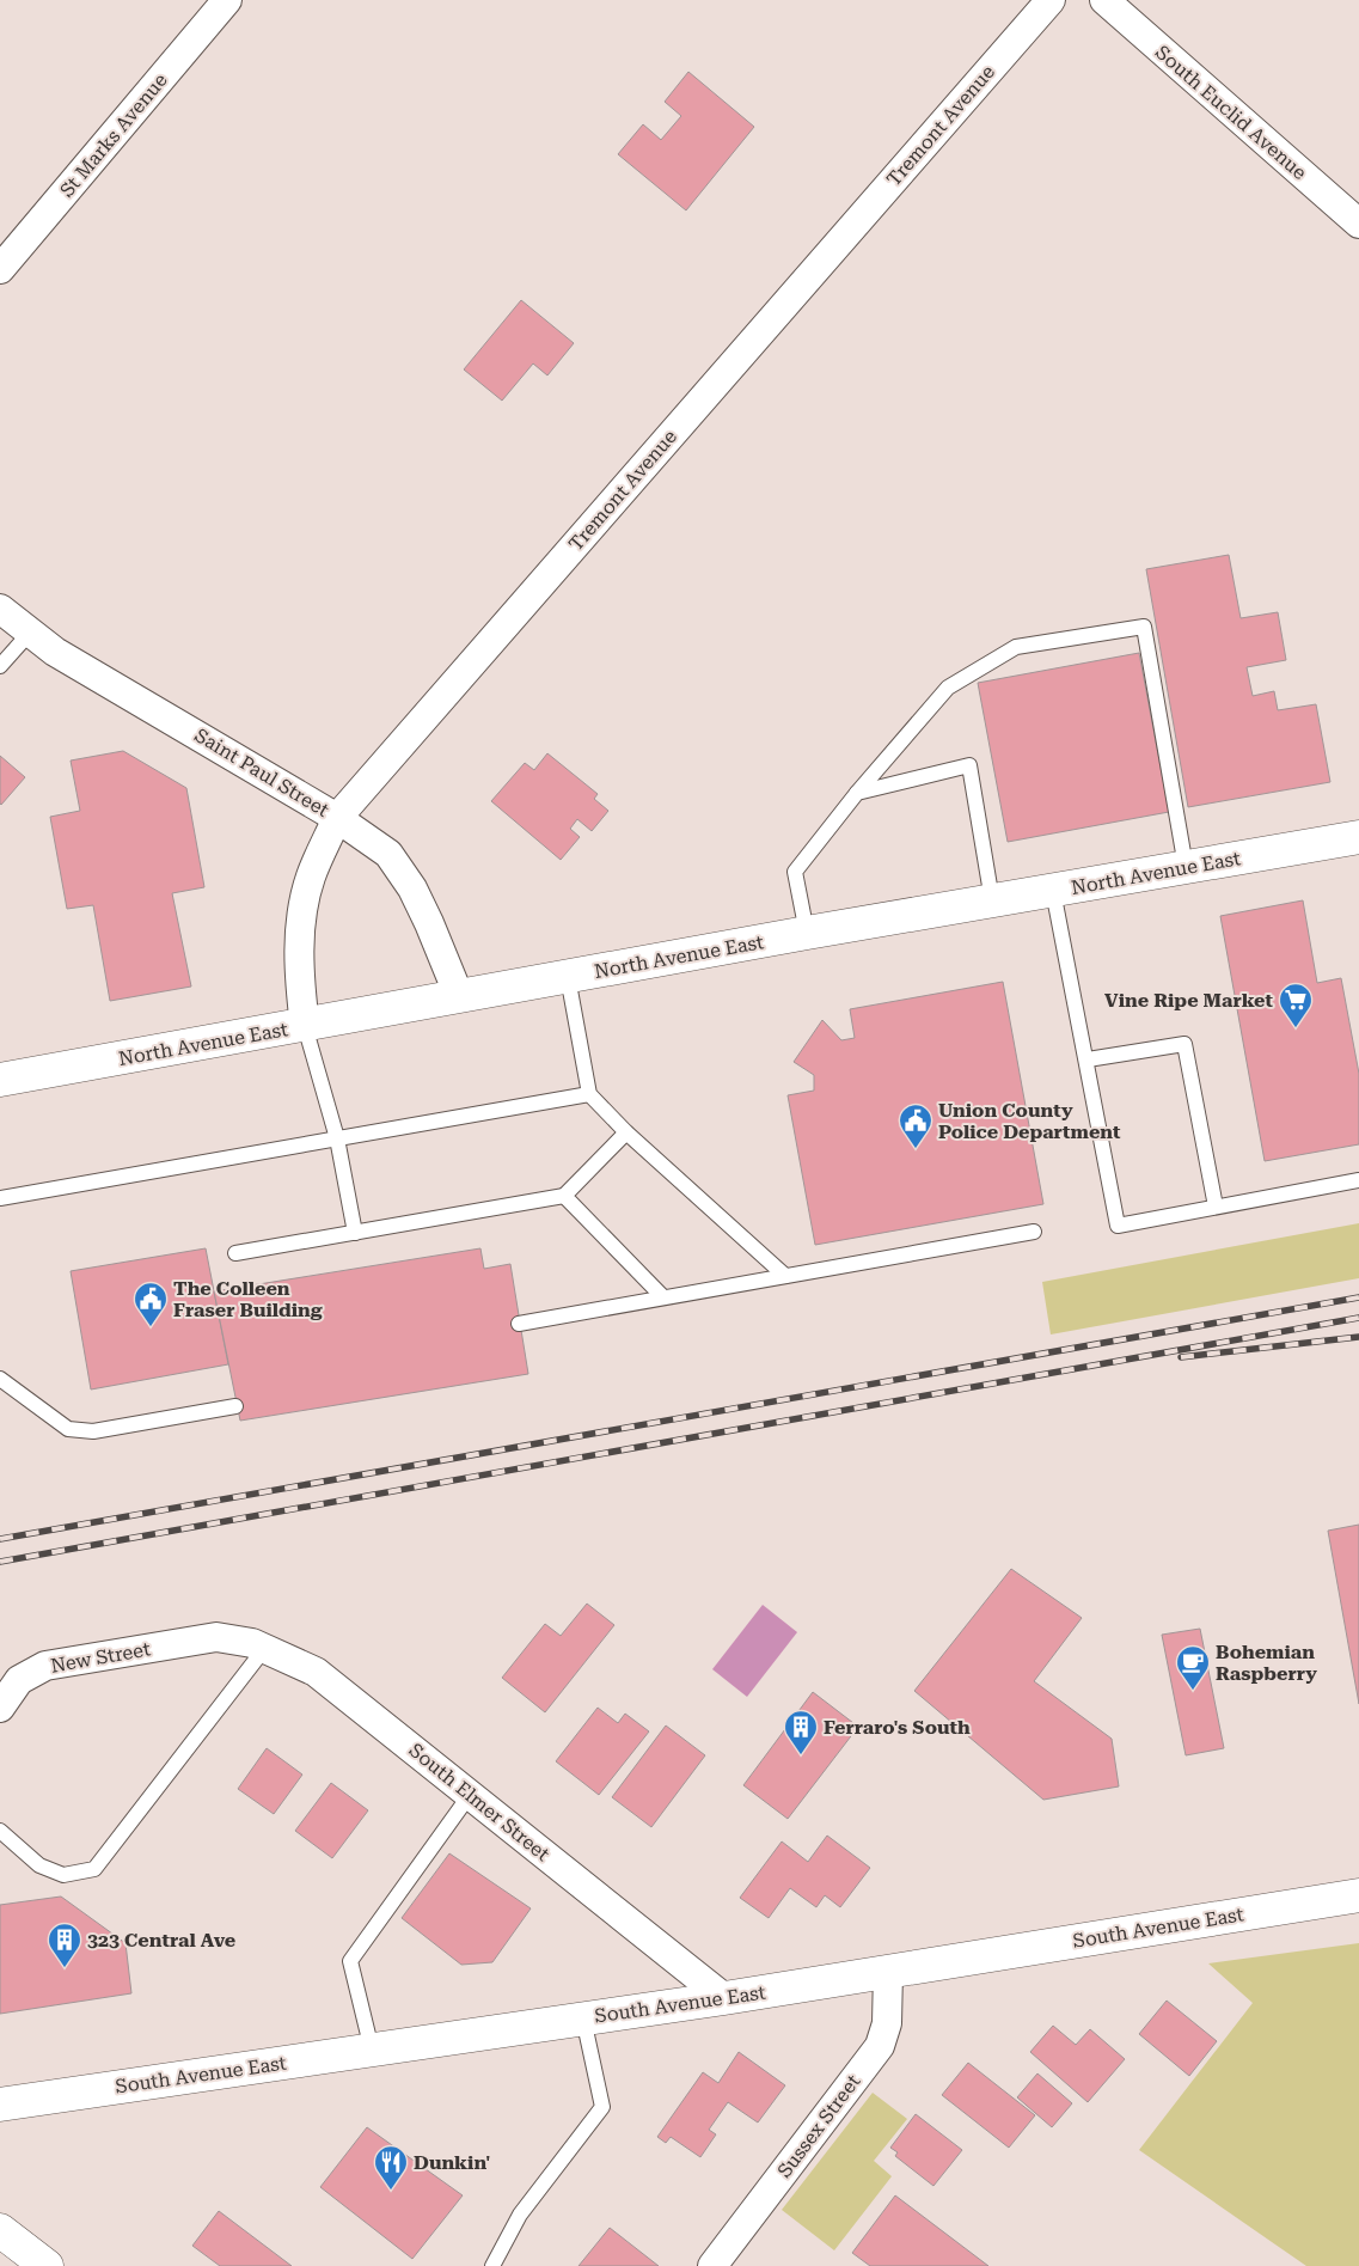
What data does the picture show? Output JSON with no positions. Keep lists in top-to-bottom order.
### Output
{
  "streets": {
    "main road": ["North Avenue East", "South Avenue East"],
    "street": [
      "South Euclid Avenue",
      "Tremont Avenue",
      "St Marks Avenue",
      "Saint Paul Street",
      "New Street",
      "South Elmer Street",
      "Sussex Street"
    ]
  },
  "crossings": [
    ["Tremont Avenue", "Saint Paul Street"],
    ["Tremont Avenue", "North Avenue East"],
    ["Saint Paul Street", "North Avenue East"],
    ["New Street", "South Elmer Street"],
    ["South Elmer Street", "South Avenue East"],
    ["South Avenue East", "Sussex Street"]
  ],
  "places": {
    "supermarket": ["Vine Ripe Market"],
    "public building": ["Union County Police Department", "The Colleen Fraser Building"],
    "cafe": ["Bohemian Raspberry"],
    "building": ["Ferraro's South", "323 Central Ave"],
    "restaurant": ["Dunkin'"]
  }
}
